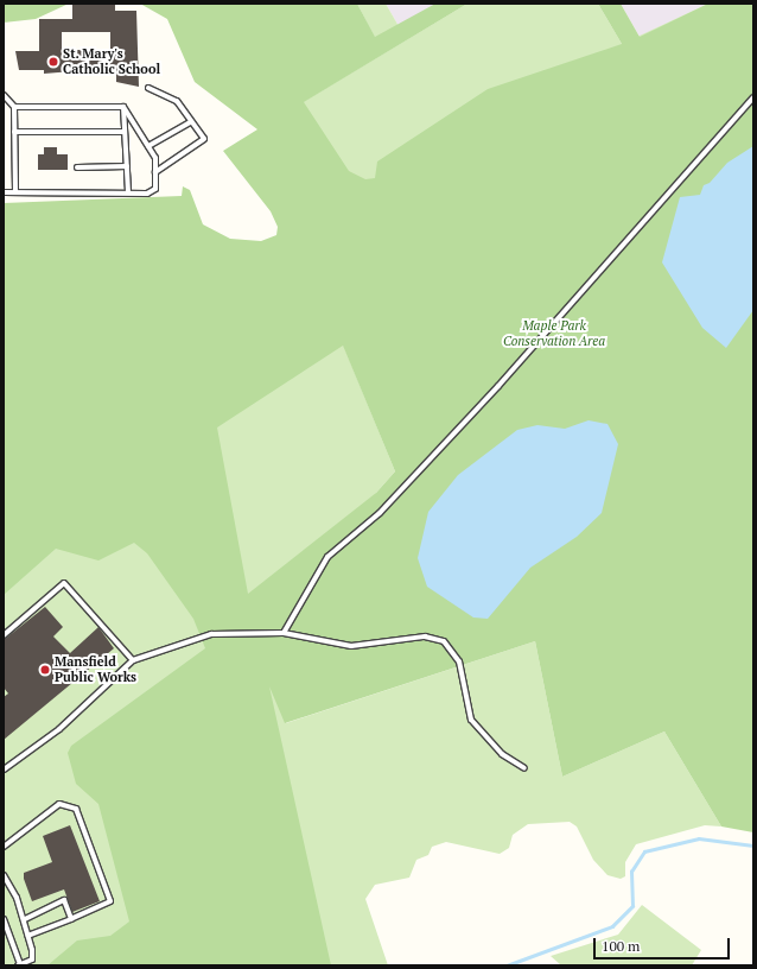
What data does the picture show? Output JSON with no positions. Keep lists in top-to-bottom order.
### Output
{
  "parks": ["Maple Park Conservation Area"],
  "places": ["St. Mary's Catholic School", "Mansfield Public Works"],
  "scale_bar": "100 m"
}
